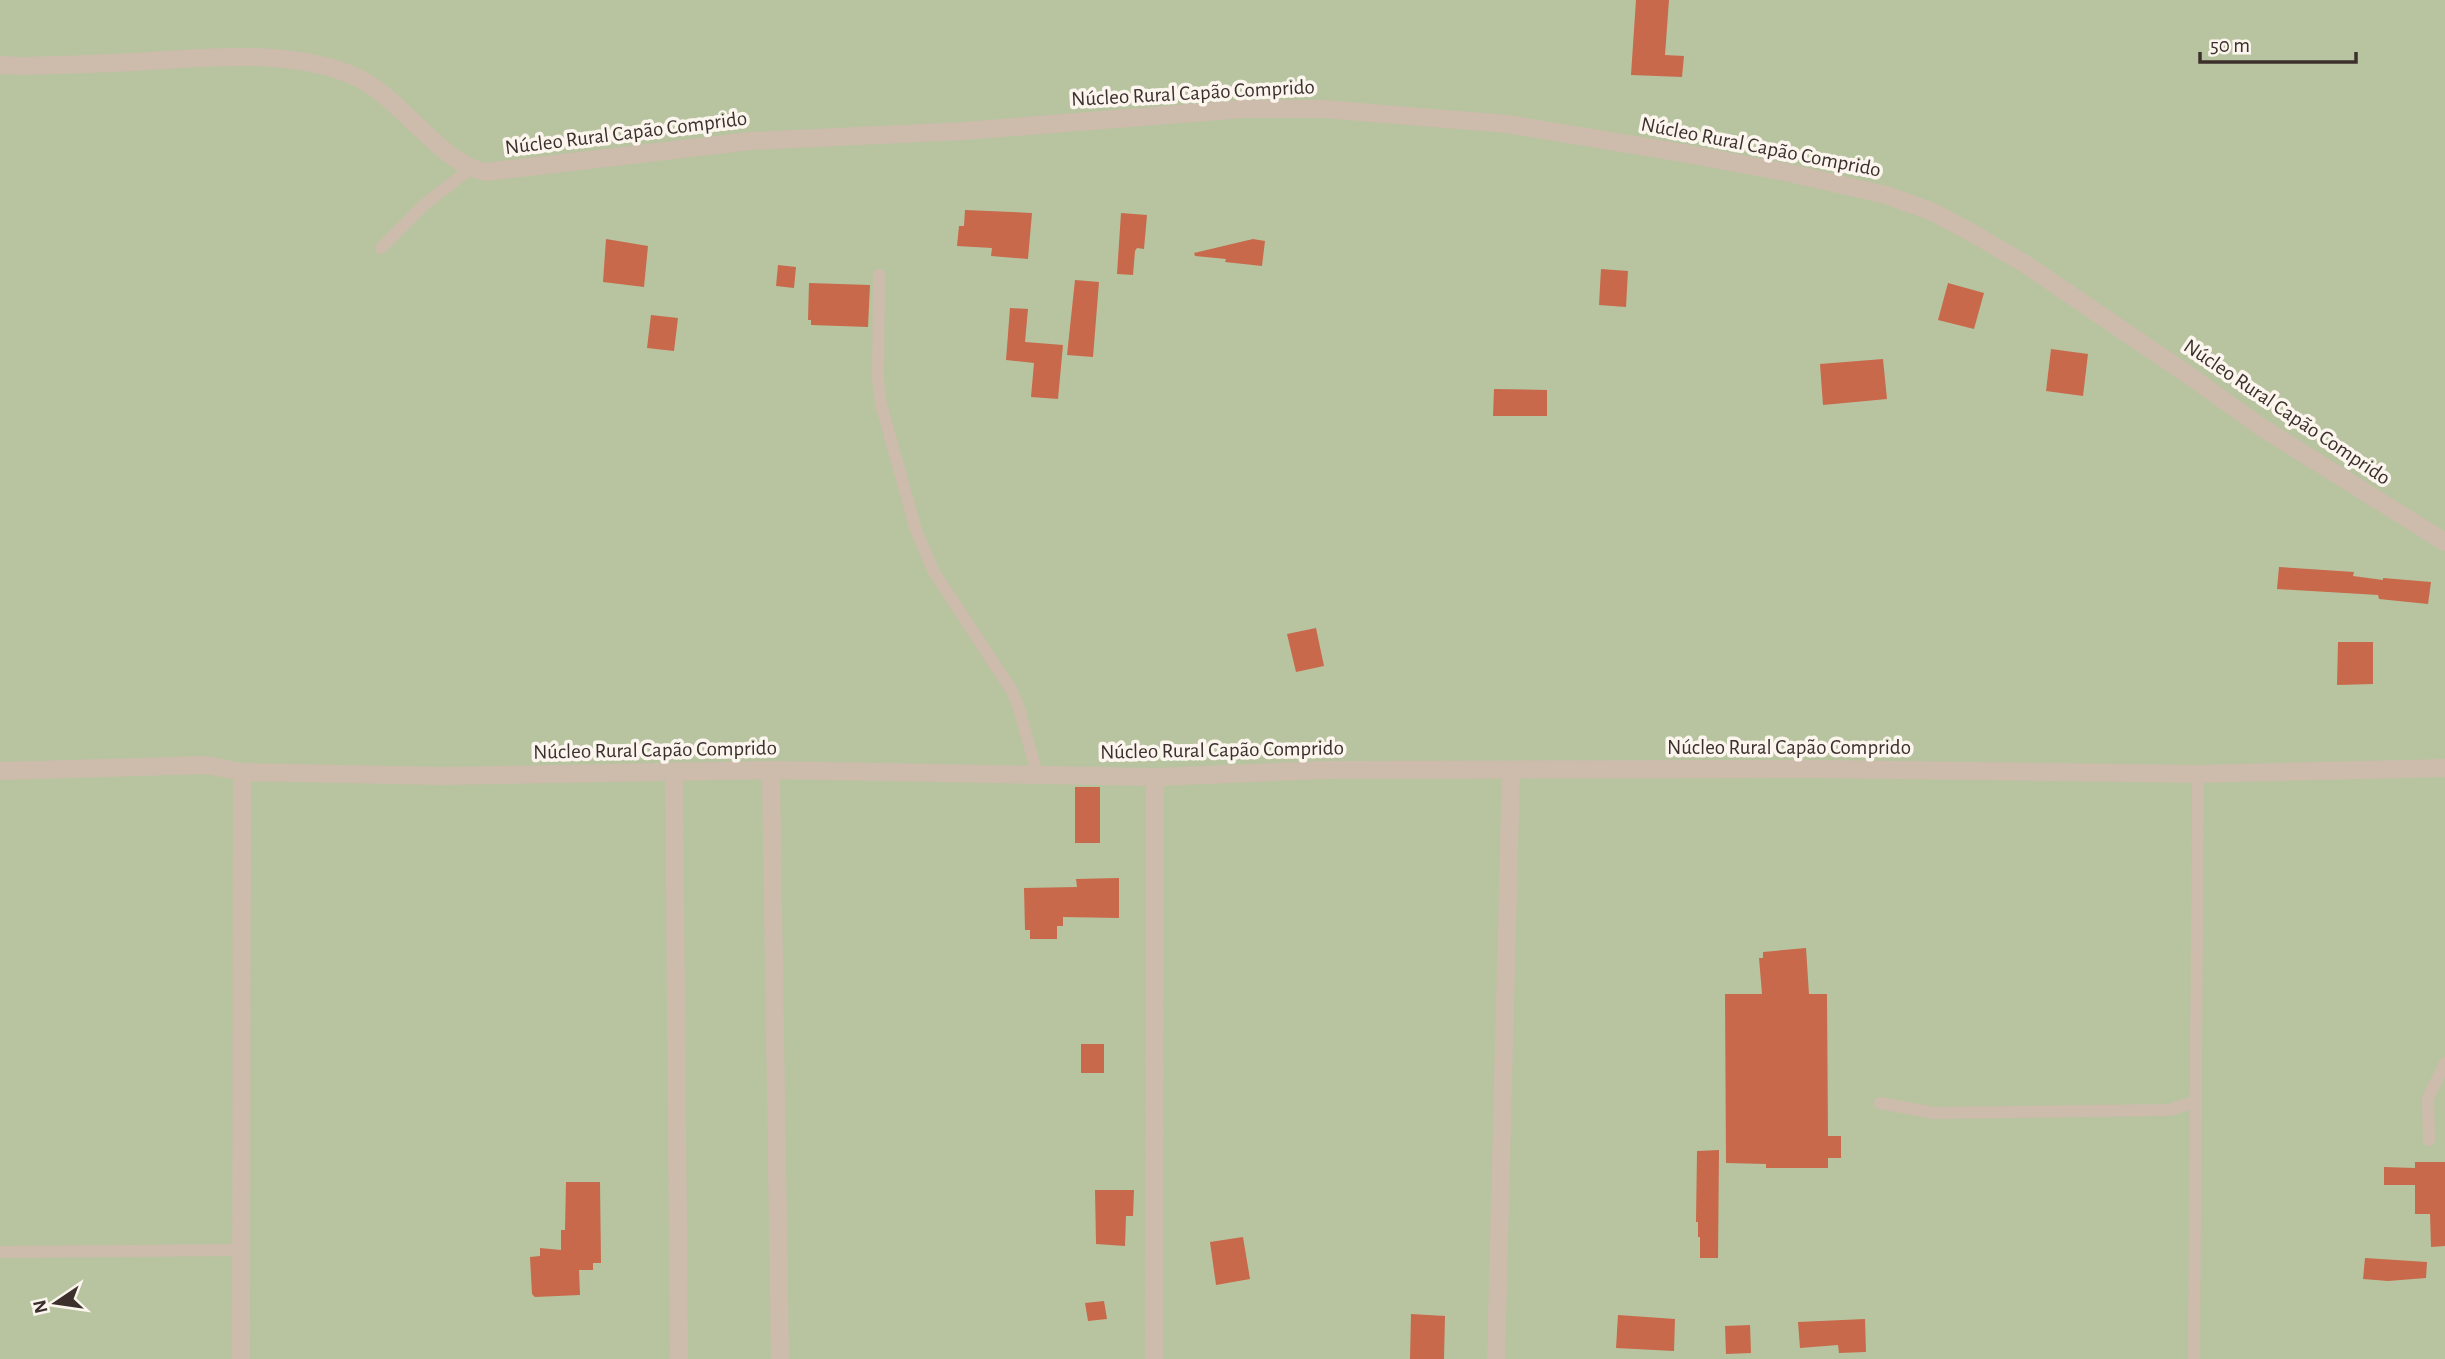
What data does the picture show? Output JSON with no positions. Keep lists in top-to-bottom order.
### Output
{
  "streets": {
    "street": ["Núcleo Rural Capão Comprido"]
  },
  "scale_bar": "50 m",
  "north": "left"
}
